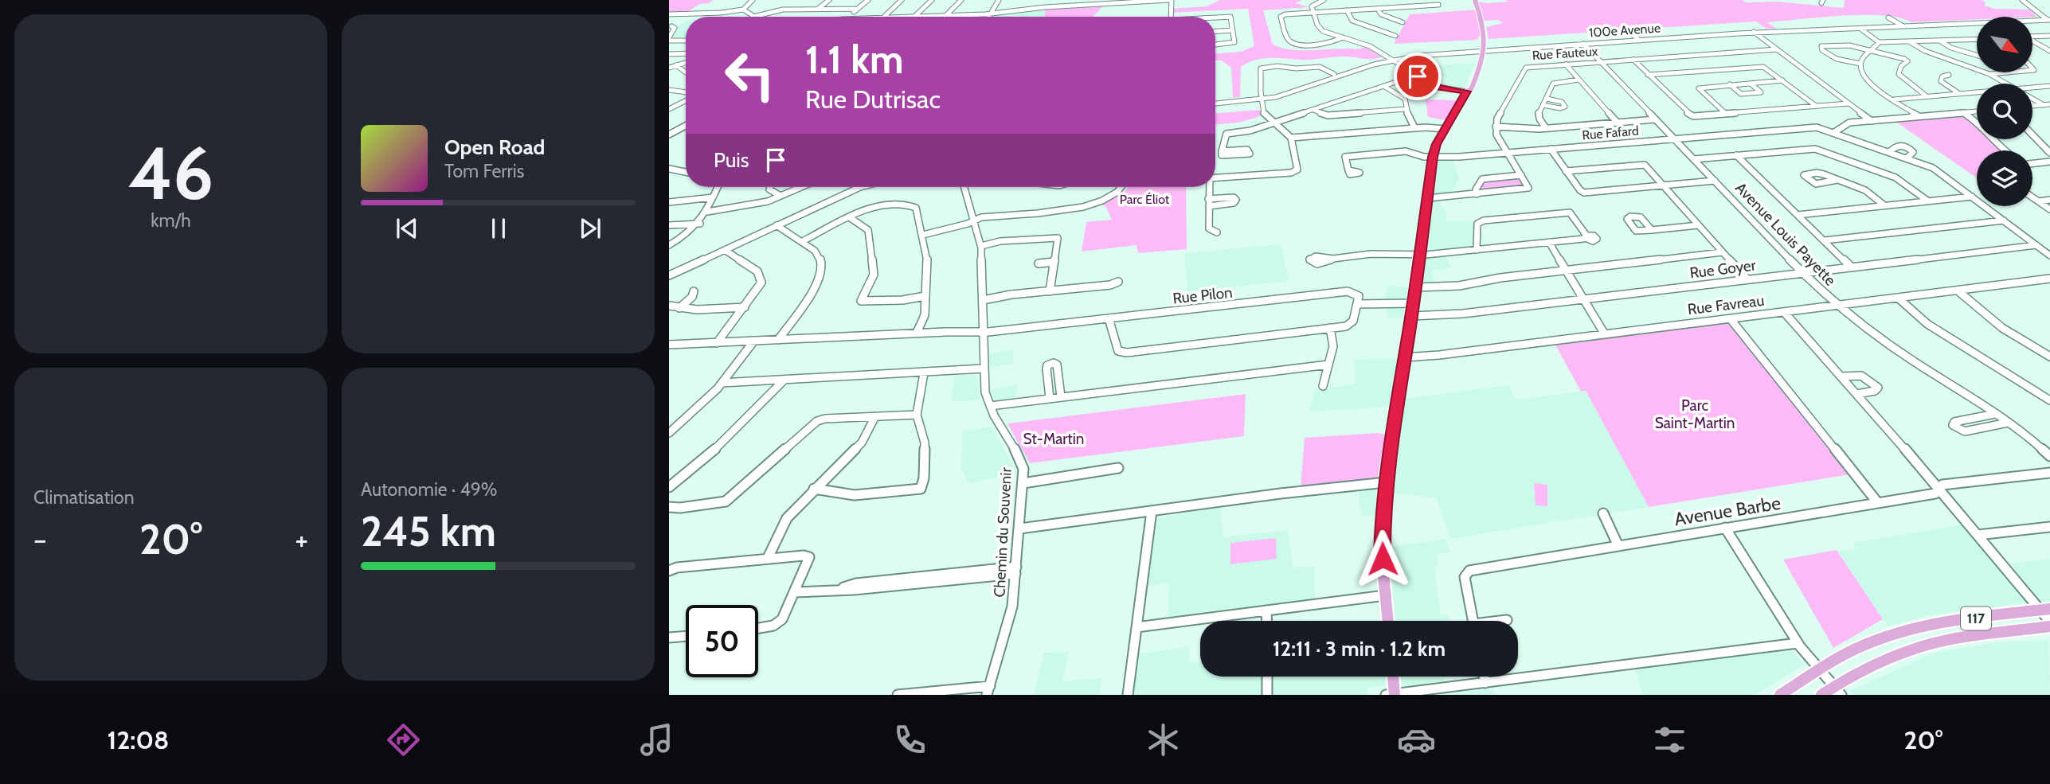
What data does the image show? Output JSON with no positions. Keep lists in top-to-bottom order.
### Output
{
  "streets": {
    "main road": ["117"],
    "street": [
      "100e Avenue",
      "Rue Fauteux",
      "Rue Fafard",
      "Avenue Louis Payette",
      "Rue Goyer",
      "Rue Pilon",
      "Rue Favreau",
      "Avenue Barbe",
      "Chemin du Souvenir"
    ]
  },
  "crossings": [
    ["100e Avenue", "Avenue Louis Payette"],
    ["Rue Fauteux", "Avenue Louis Payette"],
    ["Rue Fafard", "Avenue Louis Payette"],
    ["Rue Fafard", "Rue Goyer"],
    ["Avenue Louis Payette", "Rue Goyer"],
    ["Avenue Louis Payette", "Rue Favreau"],
    ["Rue Pilon", "Chemin du Souvenir"]
  ],
  "parks": ["Parc Éliot", "Parc Saint-Martin", "St-Martin"],
  "north": "bottom right",
  "page": {
    "tile": [
      ["46", "km/h"],
      "Climatisation",
      ["Autonomie · 49%", "245 km"]
    ],
    "turn": ["1.1 km", "Rue Dutrisac"],
    "song": ["Open Road", "Tom Ferris"],
    "then": "Puis",
    "heat": ["−", "20°", "+"],
    "limit": "50",
    "trip": "12:11 · 3 min · 1.2 km",
    "tabs": ["12:08", "20°"]
  }
}
